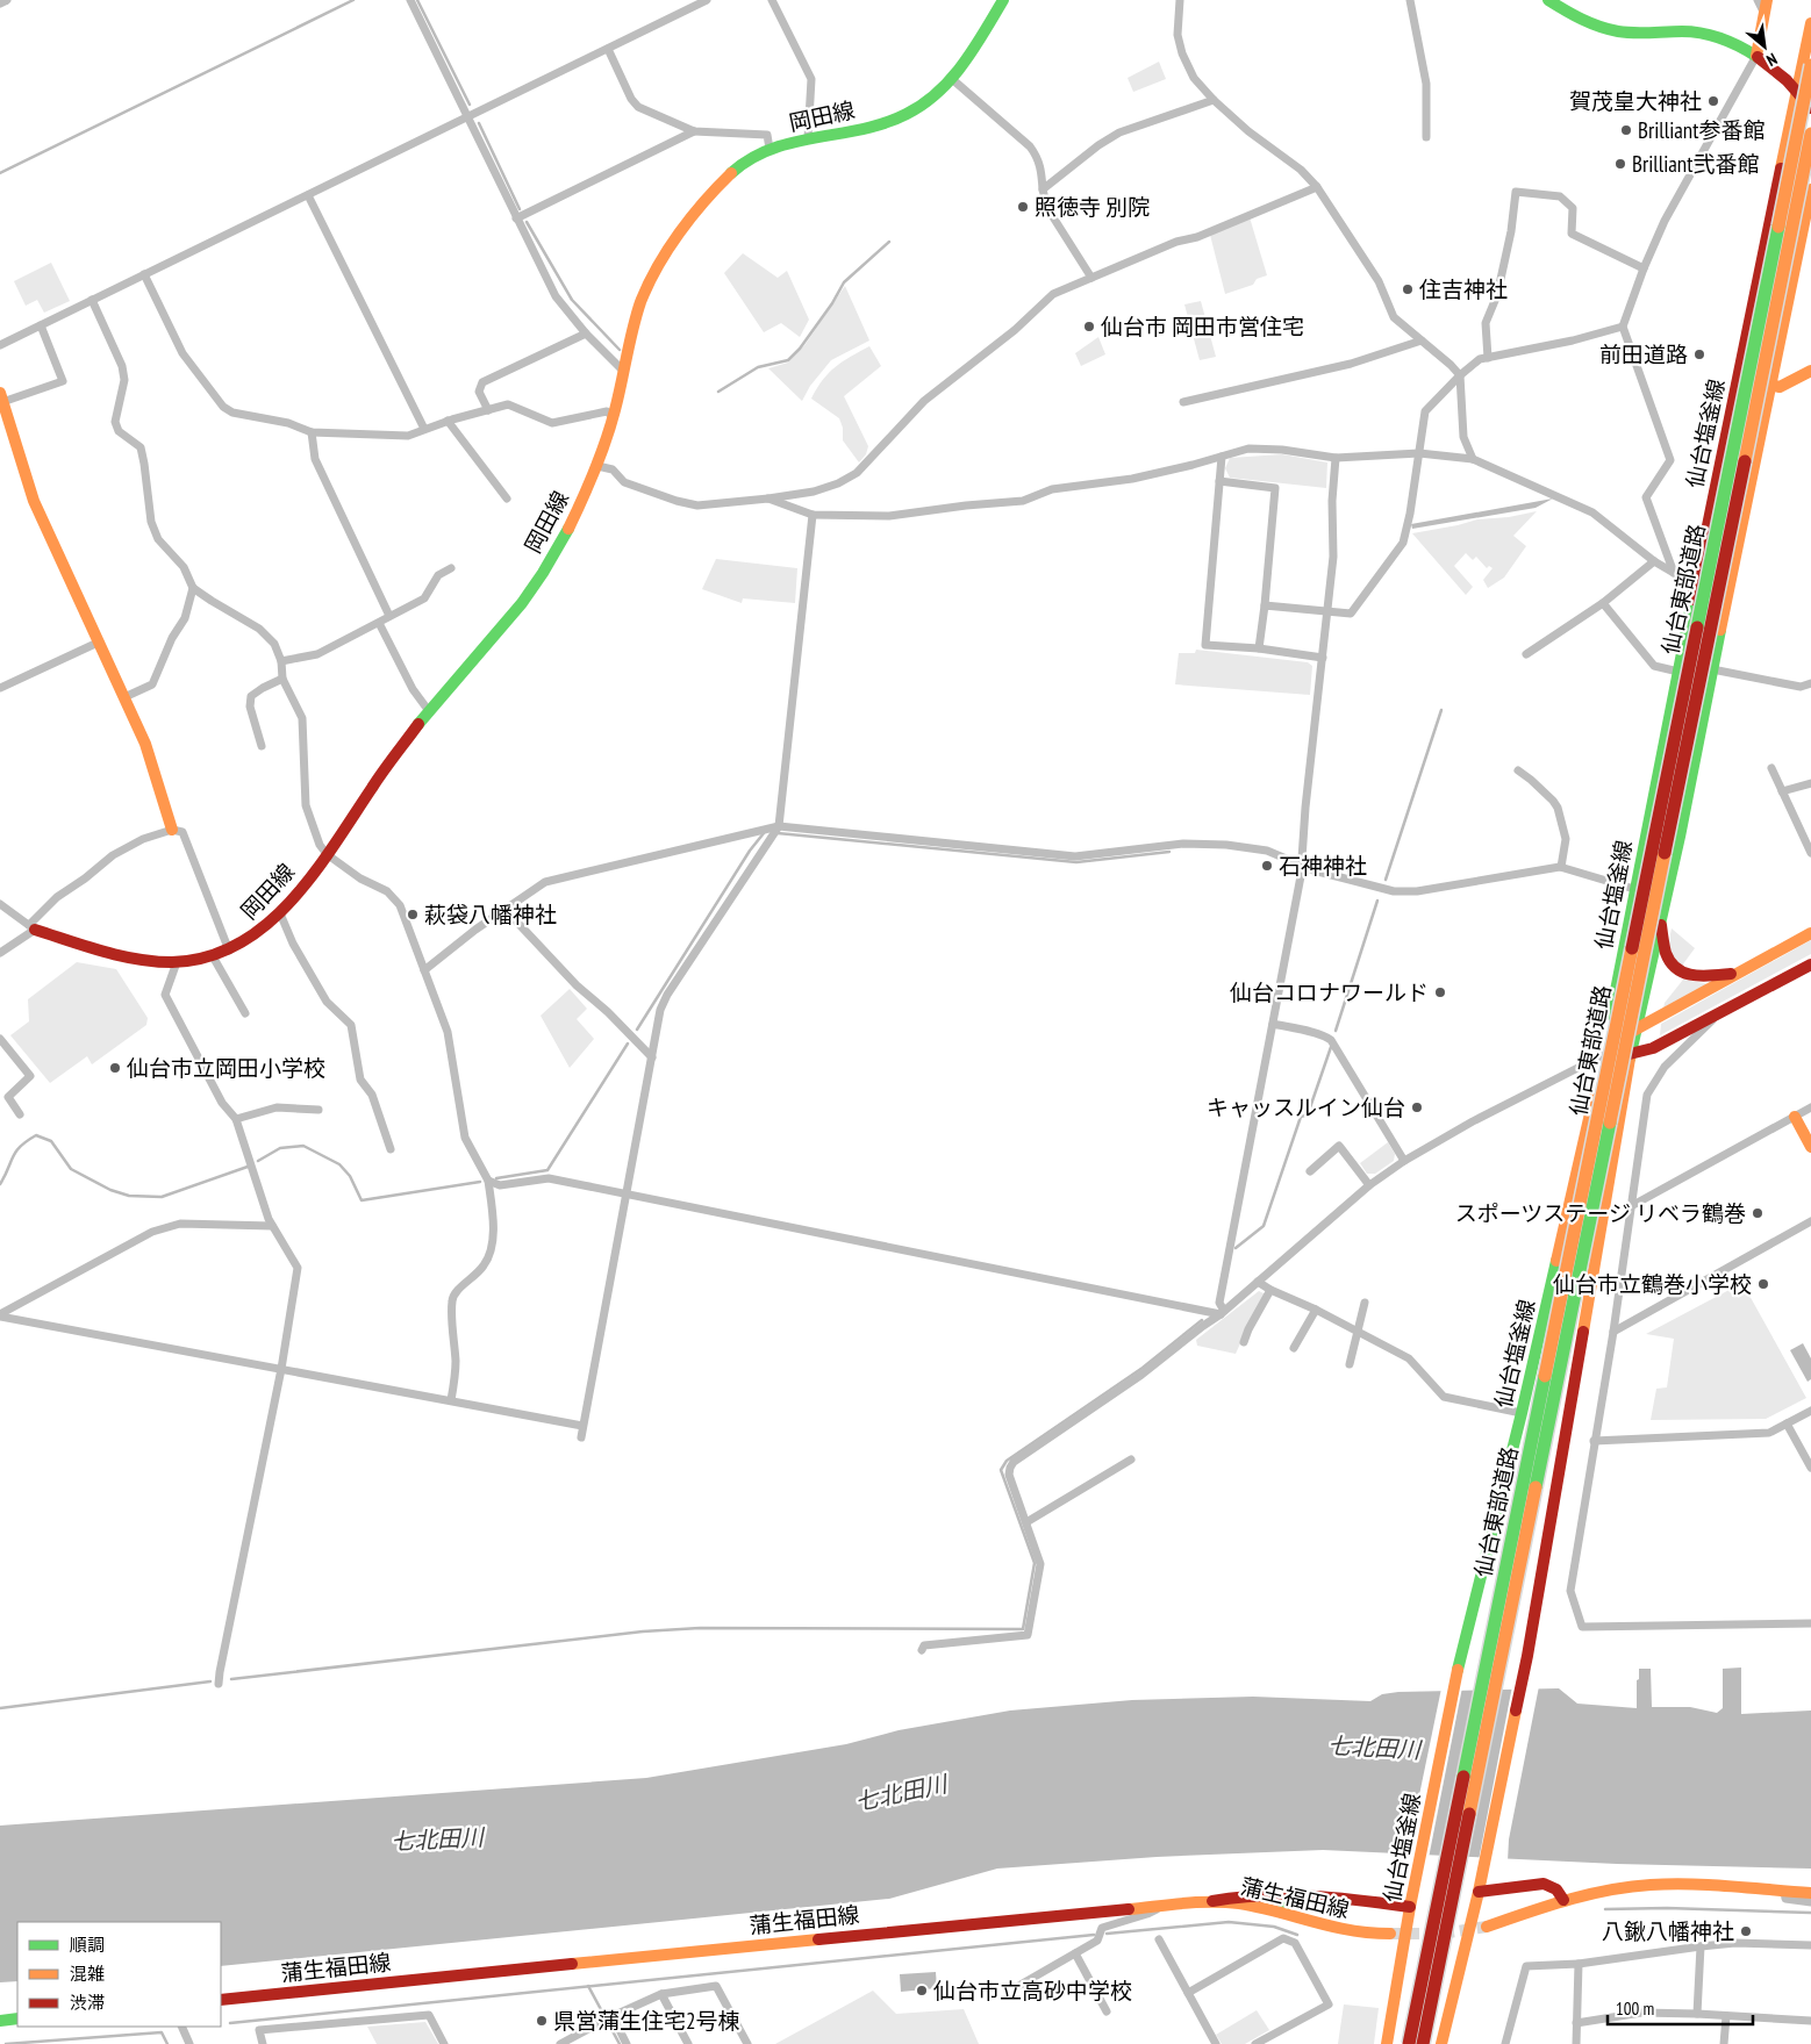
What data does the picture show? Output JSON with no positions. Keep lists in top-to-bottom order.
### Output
{
  "streets": {
    "main road": [
      "岡田線",
      "仙台塩釜線",
      "仙台東部道路",
      "蒲生福田線"
    ]
  },
  "water": ["七北田川"],
  "places": [
    "賀茂皇大神社",
    "Brilliant参番館",
    "Brilliant弐番館",
    "照徳寺 別院",
    "住吉神社",
    "仙台市 岡田市営住宅",
    "前田道路",
    "石神神社",
    "萩袋八幡神社",
    "仙台コロナワールド",
    "仙台市立岡田小学校",
    "キャッスルイン仙台",
    "スポーツステージ リベラ鶴巻",
    "仙台市立鶴巻小学校",
    "八鍬八幡神社",
    "仙台市立高砂中学校",
    "県営蒲生住宅2号棟"
  ],
  "legend": ["順調", "混雑", "渋滞"],
  "scale_bar": "100 m",
  "north": "bottom right"
}
